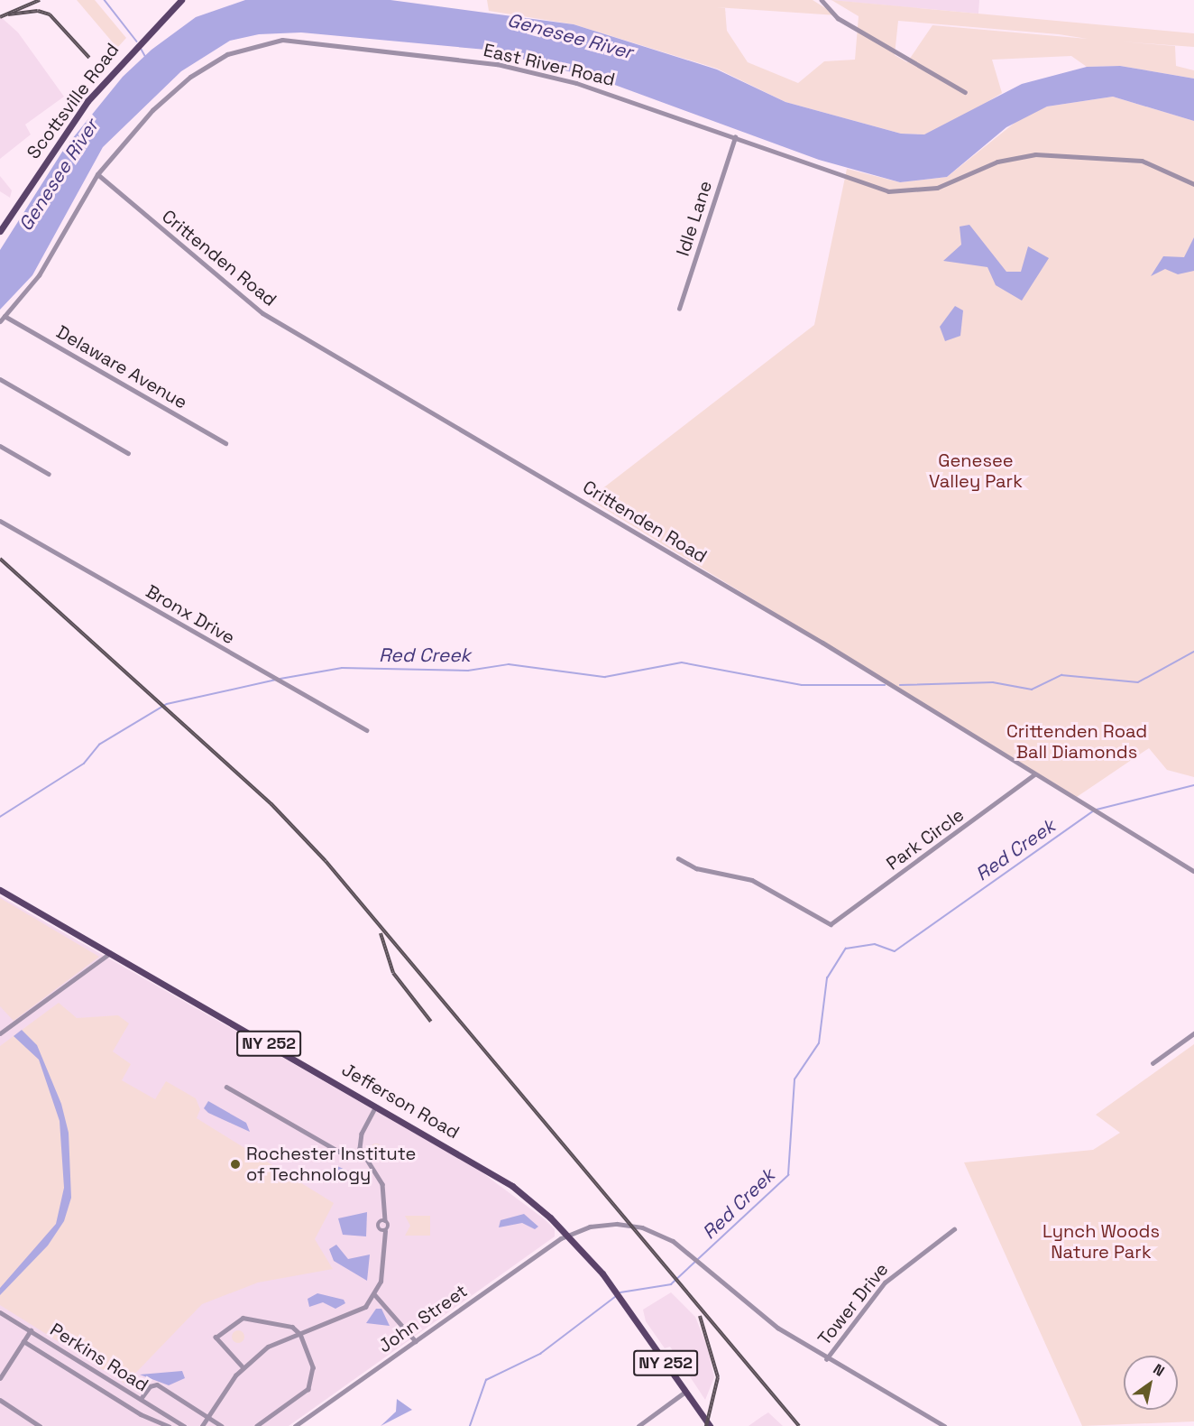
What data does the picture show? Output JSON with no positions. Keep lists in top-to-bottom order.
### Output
{
  "streets": {
    "main road": ["Scottsville Road", "NY 252", "Jefferson Road"],
    "street": [
      "East River Road",
      "Idle Lane",
      "Crittenden Road",
      "Delaware Avenue",
      "Bronx Drive",
      "Park Circle",
      "Tower Drive",
      "John Street",
      "Perkins Road"
    ]
  },
  "crossings": [
    ["East River Road", "Idle Lane"],
    ["East River Road", "Crittenden Road"],
    ["East River Road", "Delaware Avenue"],
    ["Crittenden Road", "Park Circle"],
    ["Jefferson Road", "John Street"],
    ["Tower Drive", "John Street"]
  ],
  "water": ["Genesee River", "Red Creek"],
  "parks": ["Genesee Valley Park", "Crittenden Road Ball Diamonds", "Lynch Woods Nature Park"],
  "places": ["Rochester Institute of Technology"],
  "north": "top right"
}
